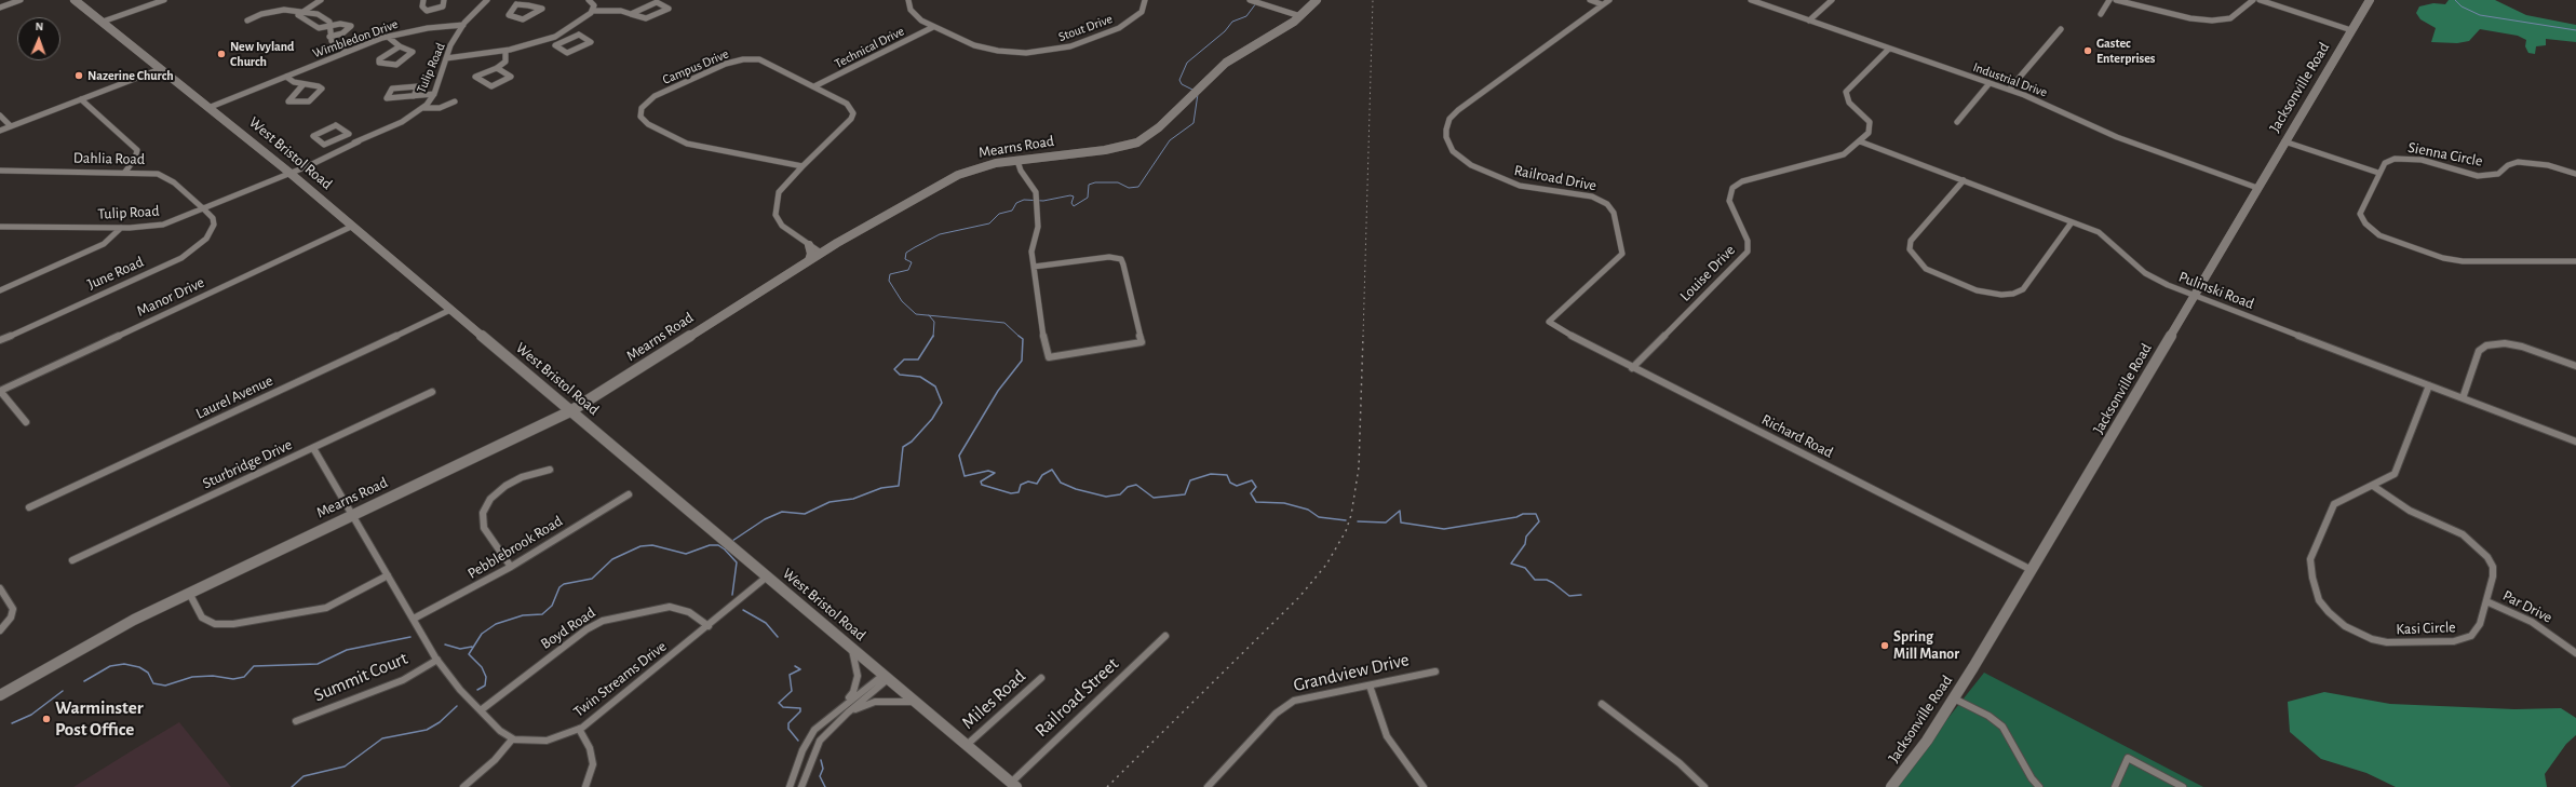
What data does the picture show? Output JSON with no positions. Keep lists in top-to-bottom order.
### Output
{
  "streets": {
    "main road": ["Jacksonville Road", "Mearns Road", "West Bristol Road"],
    "street": [
      "Stout Drive",
      "Wimbledon Drive",
      "Technical Drive",
      "Campus Drive",
      "Tulip Road",
      "Industrial Drive",
      "Sienna Circle",
      "Dahlia Road",
      "Railroad Drive",
      "June Road",
      "Louise Drive",
      "Pulinski Road",
      "Manor Drive",
      "Laurel Avenue",
      "Richard Road",
      "Sturbridge Drive",
      "Pebblebrook Road",
      "Par Drive",
      "Boyd Road",
      "Kasi Circle",
      "Grandview Drive",
      "Summit Court",
      "Twin Streams Drive",
      "Railroad Street",
      "Miles Road"
    ]
  },
  "crossings": [
    ["Stout Drive", "Technical Drive"],
    ["Wimbledon Drive", "Tulip Road"],
    ["Wimbledon Drive", "West Bristol Road"],
    ["Technical Drive", "Campus Drive"],
    ["Campus Drive", "Mearns Road"],
    ["Tulip Road", "West Bristol Road"],
    ["Tulip Road", "Dahlia Road"],
    ["Tulip Road", "June Road"],
    ["Industrial Drive", "Jacksonville Road"],
    ["Jacksonville Road", "Pulinski Road"],
    ["Jacksonville Road", "Richard Road"],
    ["Mearns Road", "West Bristol Road"],
    ["West Bristol Road", "Manor Drive"],
    ["West Bristol Road", "Laurel Avenue"],
    ["West Bristol Road", "Twin Streams Drive"],
    ["West Bristol Road", "Railroad Street"],
    ["West Bristol Road", "Miles Road"],
    ["Dahlia Road", "June Road"],
    ["Railroad Drive", "Richard Road"],
    ["Louise Drive", "Pulinski Road"],
    ["Louise Drive", "Richard Road"],
    ["Pulinski Road", "Kasi Circle"],
    ["Par Drive", "Kasi Circle"],
    ["Boyd Road", "Twin Streams Drive"]
  ],
  "places": [
    "Gastec Enterprises",
    "New Ivyland Church",
    "Nazerine Church",
    "Spring Mill Manor",
    "Warminster Post Office"
  ],
  "north": "top"
}
